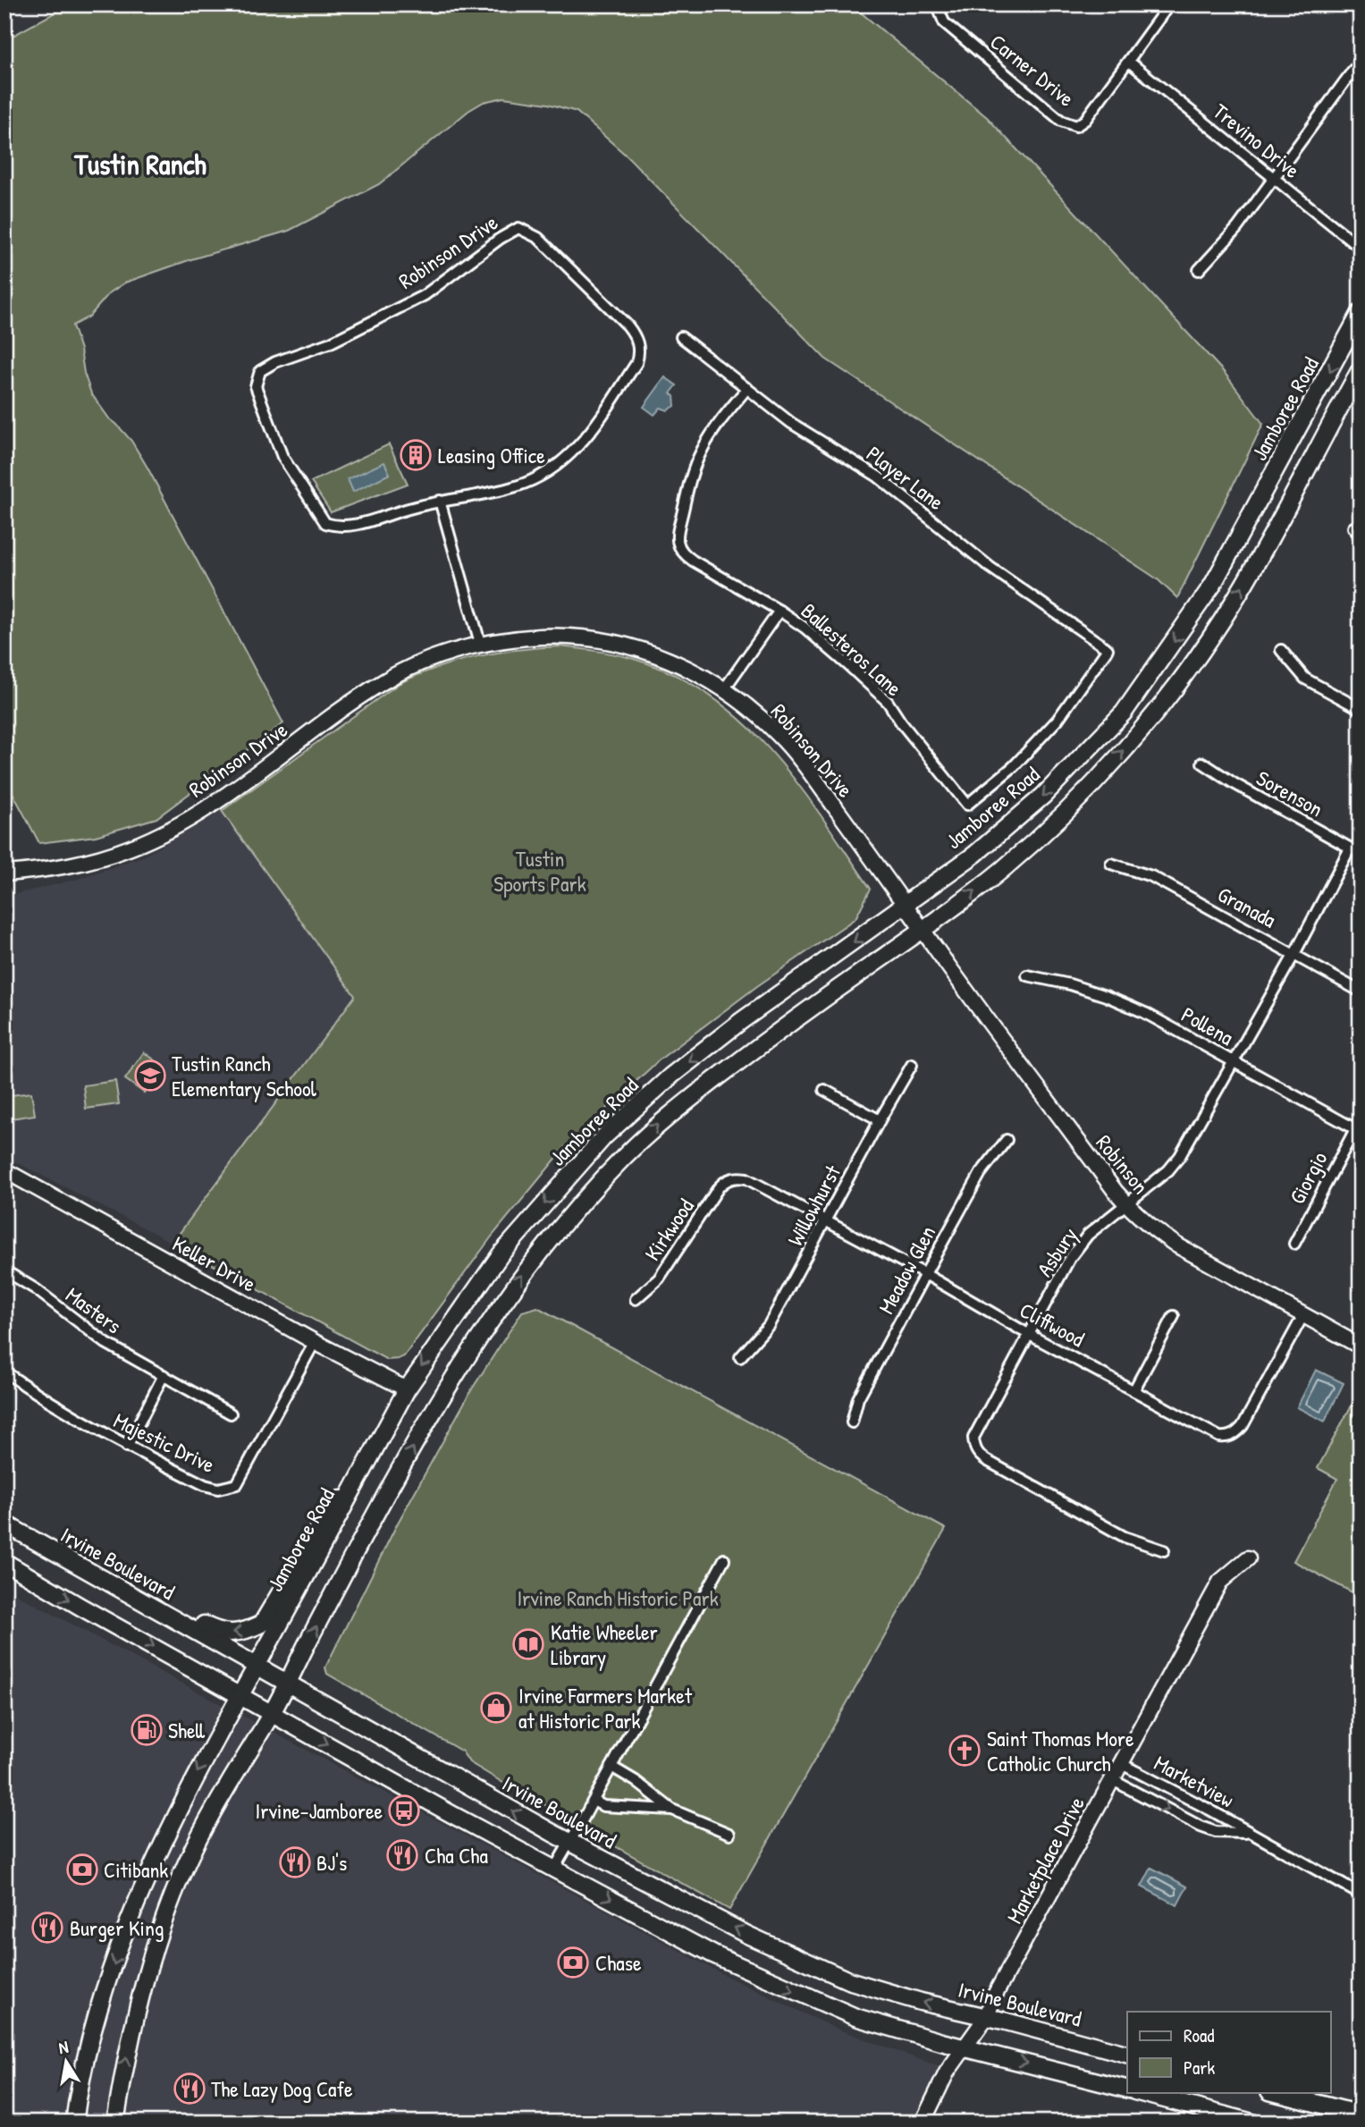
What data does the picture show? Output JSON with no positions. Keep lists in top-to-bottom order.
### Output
{
  "streets": {
    "main road": ["Jamboree Road", "Irvine Boulevard"],
    "street": [
      "Carner Drive",
      "Trevino Drive",
      "Robinson Drive",
      "Player Lane",
      "Ballesteros Lane",
      "Sorenson",
      "Granada",
      "Pollena",
      "Robinson",
      "Giorgio",
      "Willowhurst",
      "Kirkwood",
      "Asbury",
      "Keller Drive",
      "Meadow Glen",
      "Masters",
      "Cliffwood",
      "Majestic Drive",
      "Marketview",
      "Marketplace Drive"
    ]
  },
  "crossings": [
    ["Carner Drive", "Trevino Drive"],
    ["Robinson Drive", "Jamboree Road"],
    ["Robinson Drive", "Robinson"],
    ["Jamboree Road", "Keller Drive"],
    ["Jamboree Road", "Irvine Boulevard"],
    ["Player Lane", "Ballesteros Lane"],
    ["Sorenson", "Asbury"],
    ["Granada", "Asbury"],
    ["Pollena", "Giorgio"],
    ["Pollena", "Asbury"],
    ["Robinson", "Asbury"],
    ["Robinson", "Cliffwood"],
    ["Willowhurst", "Cliffwood"],
    ["Kirkwood", "Cliffwood"],
    ["Asbury", "Cliffwood"],
    ["Keller Drive", "Majestic Drive"],
    ["Meadow Glen", "Cliffwood"],
    ["Irvine Boulevard", "Marketplace Drive"],
    ["Marketview", "Marketplace Drive"]
  ],
  "districts": ["Tustin Ranch"],
  "parks": ["Tustin Sports Park", "Irvine Ranch Historic Park"],
  "places": {
    "building": ["Leasing Office"],
    "school or university": ["Tustin Ranch Elementary School"],
    "library": ["Katie Wheeler Library"],
    "shop": ["Irvine Farmers Market at Historic Park"],
    "fuel station": ["Shell"],
    "church": ["Saint Thomas More Catholic Church"],
    "bus stop": ["Irvine-Jamboree"],
    "restaurant": [
      "Cha Cha",
      "BJ's",
      "Burger King",
      "The Lazy Dog Cafe"
    ],
    "bank": ["Citibank", "Chase"]
  },
  "legend": ["Road", "Park"],
  "north": "top"
}
